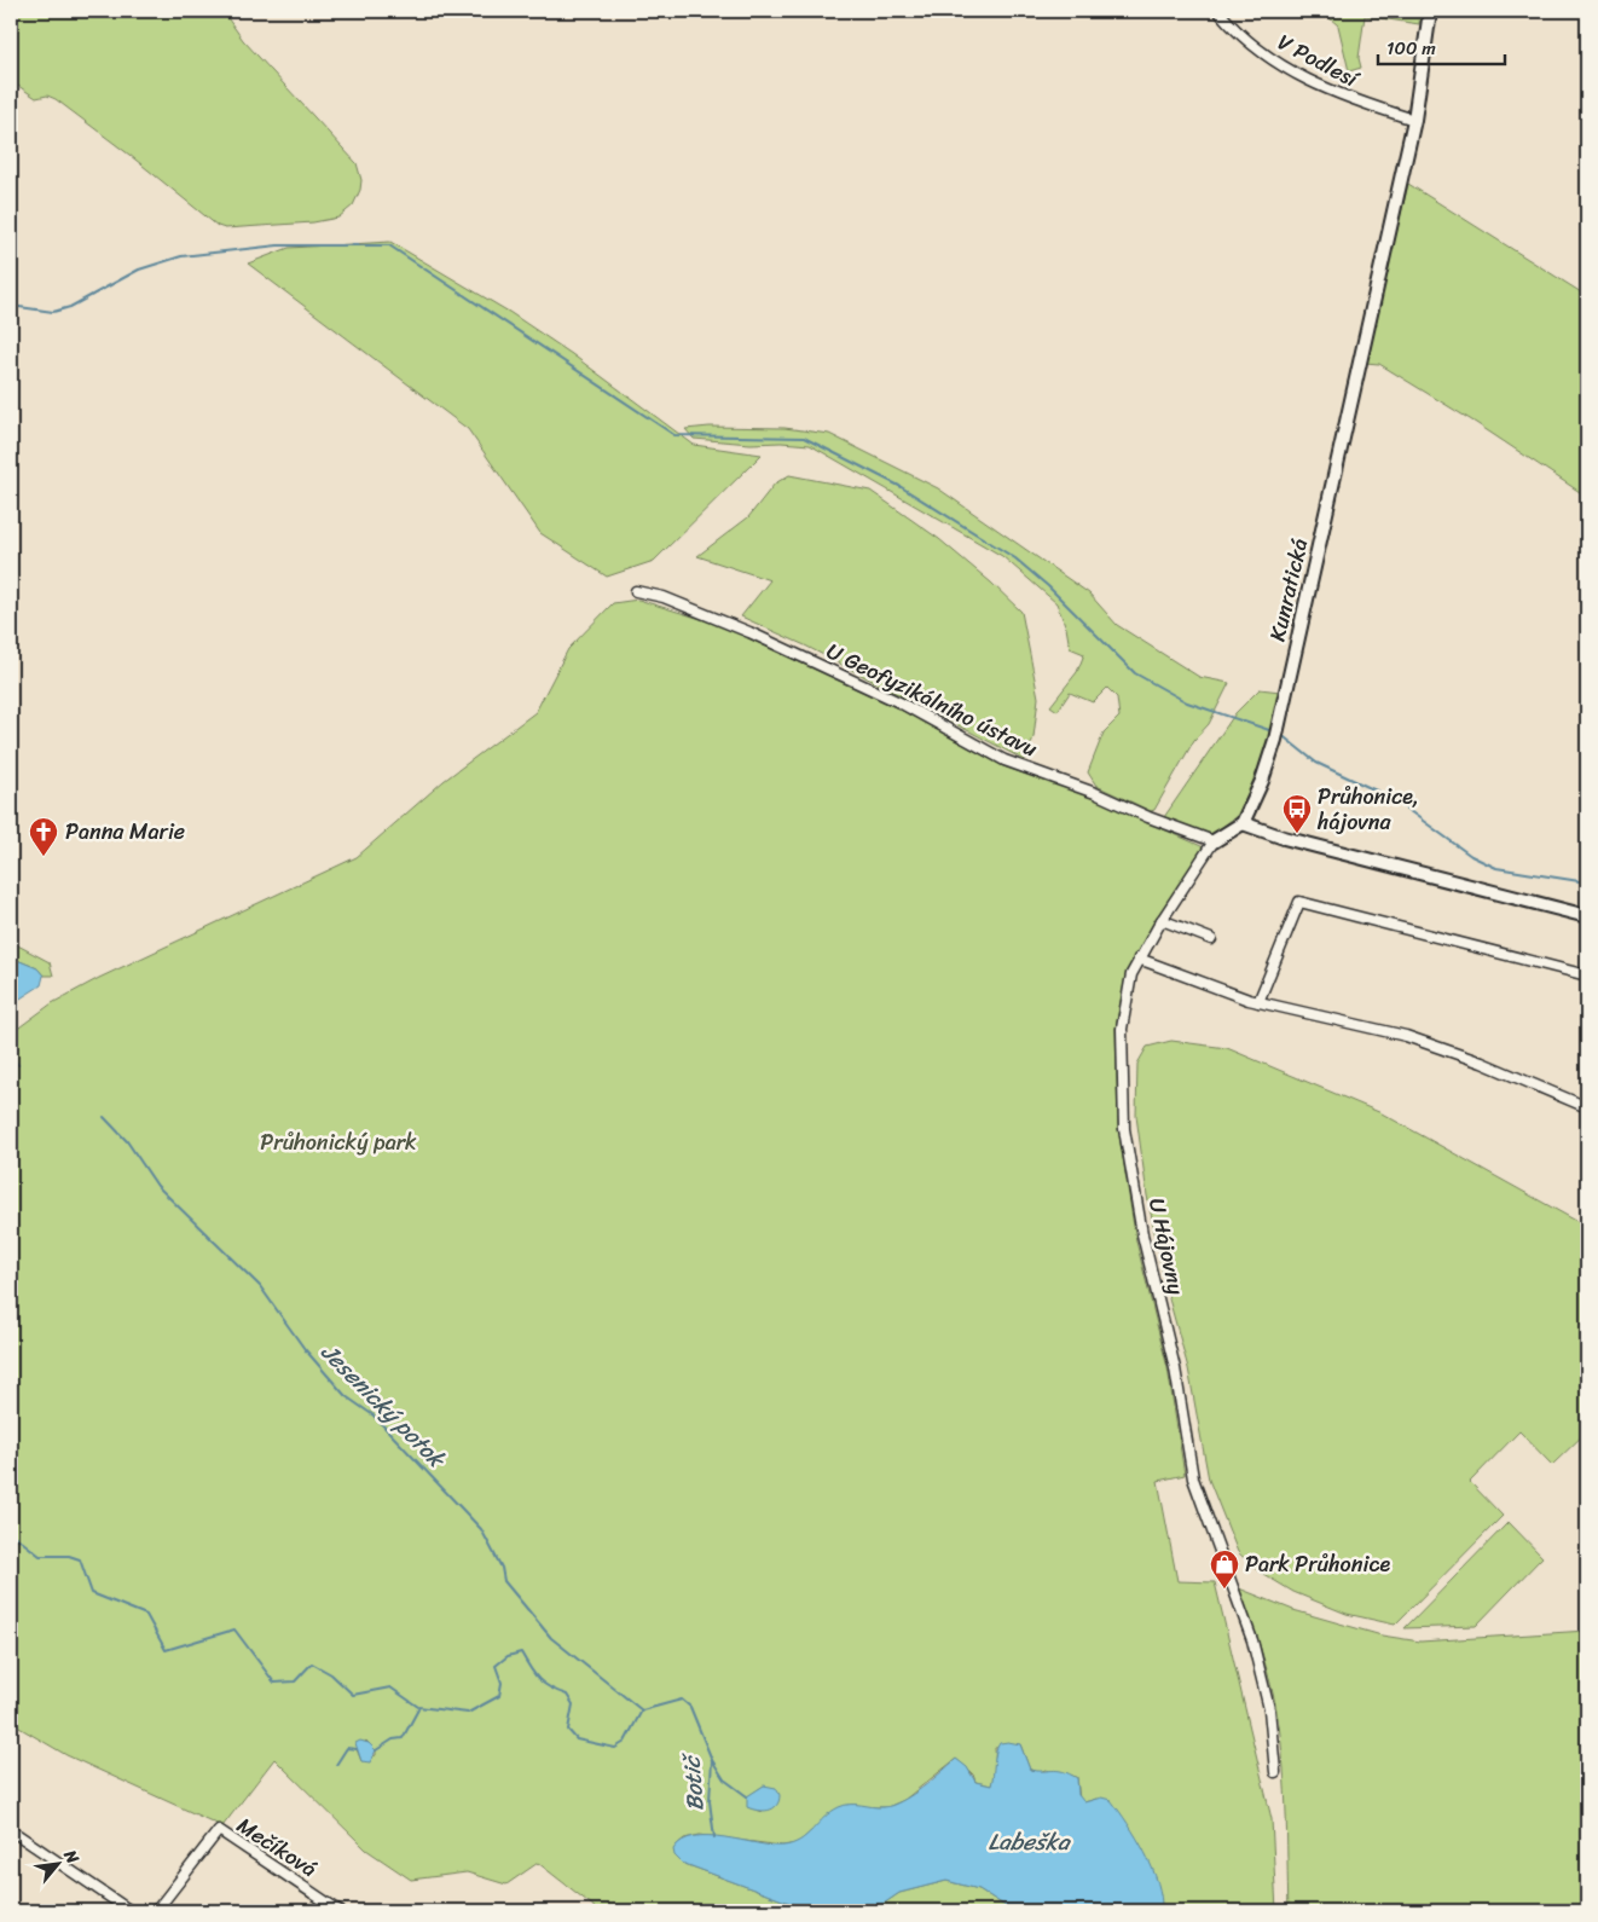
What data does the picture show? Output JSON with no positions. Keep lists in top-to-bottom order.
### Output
{
  "streets": {
    "street": [
      "V Podlesí",
      "Kunratická",
      "U Geofyzikálního ústavu",
      "U Hájovny",
      "Mečíková"
    ]
  },
  "crossings": [
    ["V Podlesí", "Kunratická"],
    ["Kunratická", "U Hájovny"],
    ["U Geofyzikálního ústavu", "U Hájovny"]
  ],
  "water": ["Jesenický potok", "Botič", "Labeška"],
  "parks": ["Průhonický park"],
  "places": {
    "bus stop": ["Průhonice, hájovna"],
    "church": ["Panna Marie"],
    "shop": ["Park Průhonice"]
  },
  "scale_bar": "100 m",
  "north": "top right"
}
